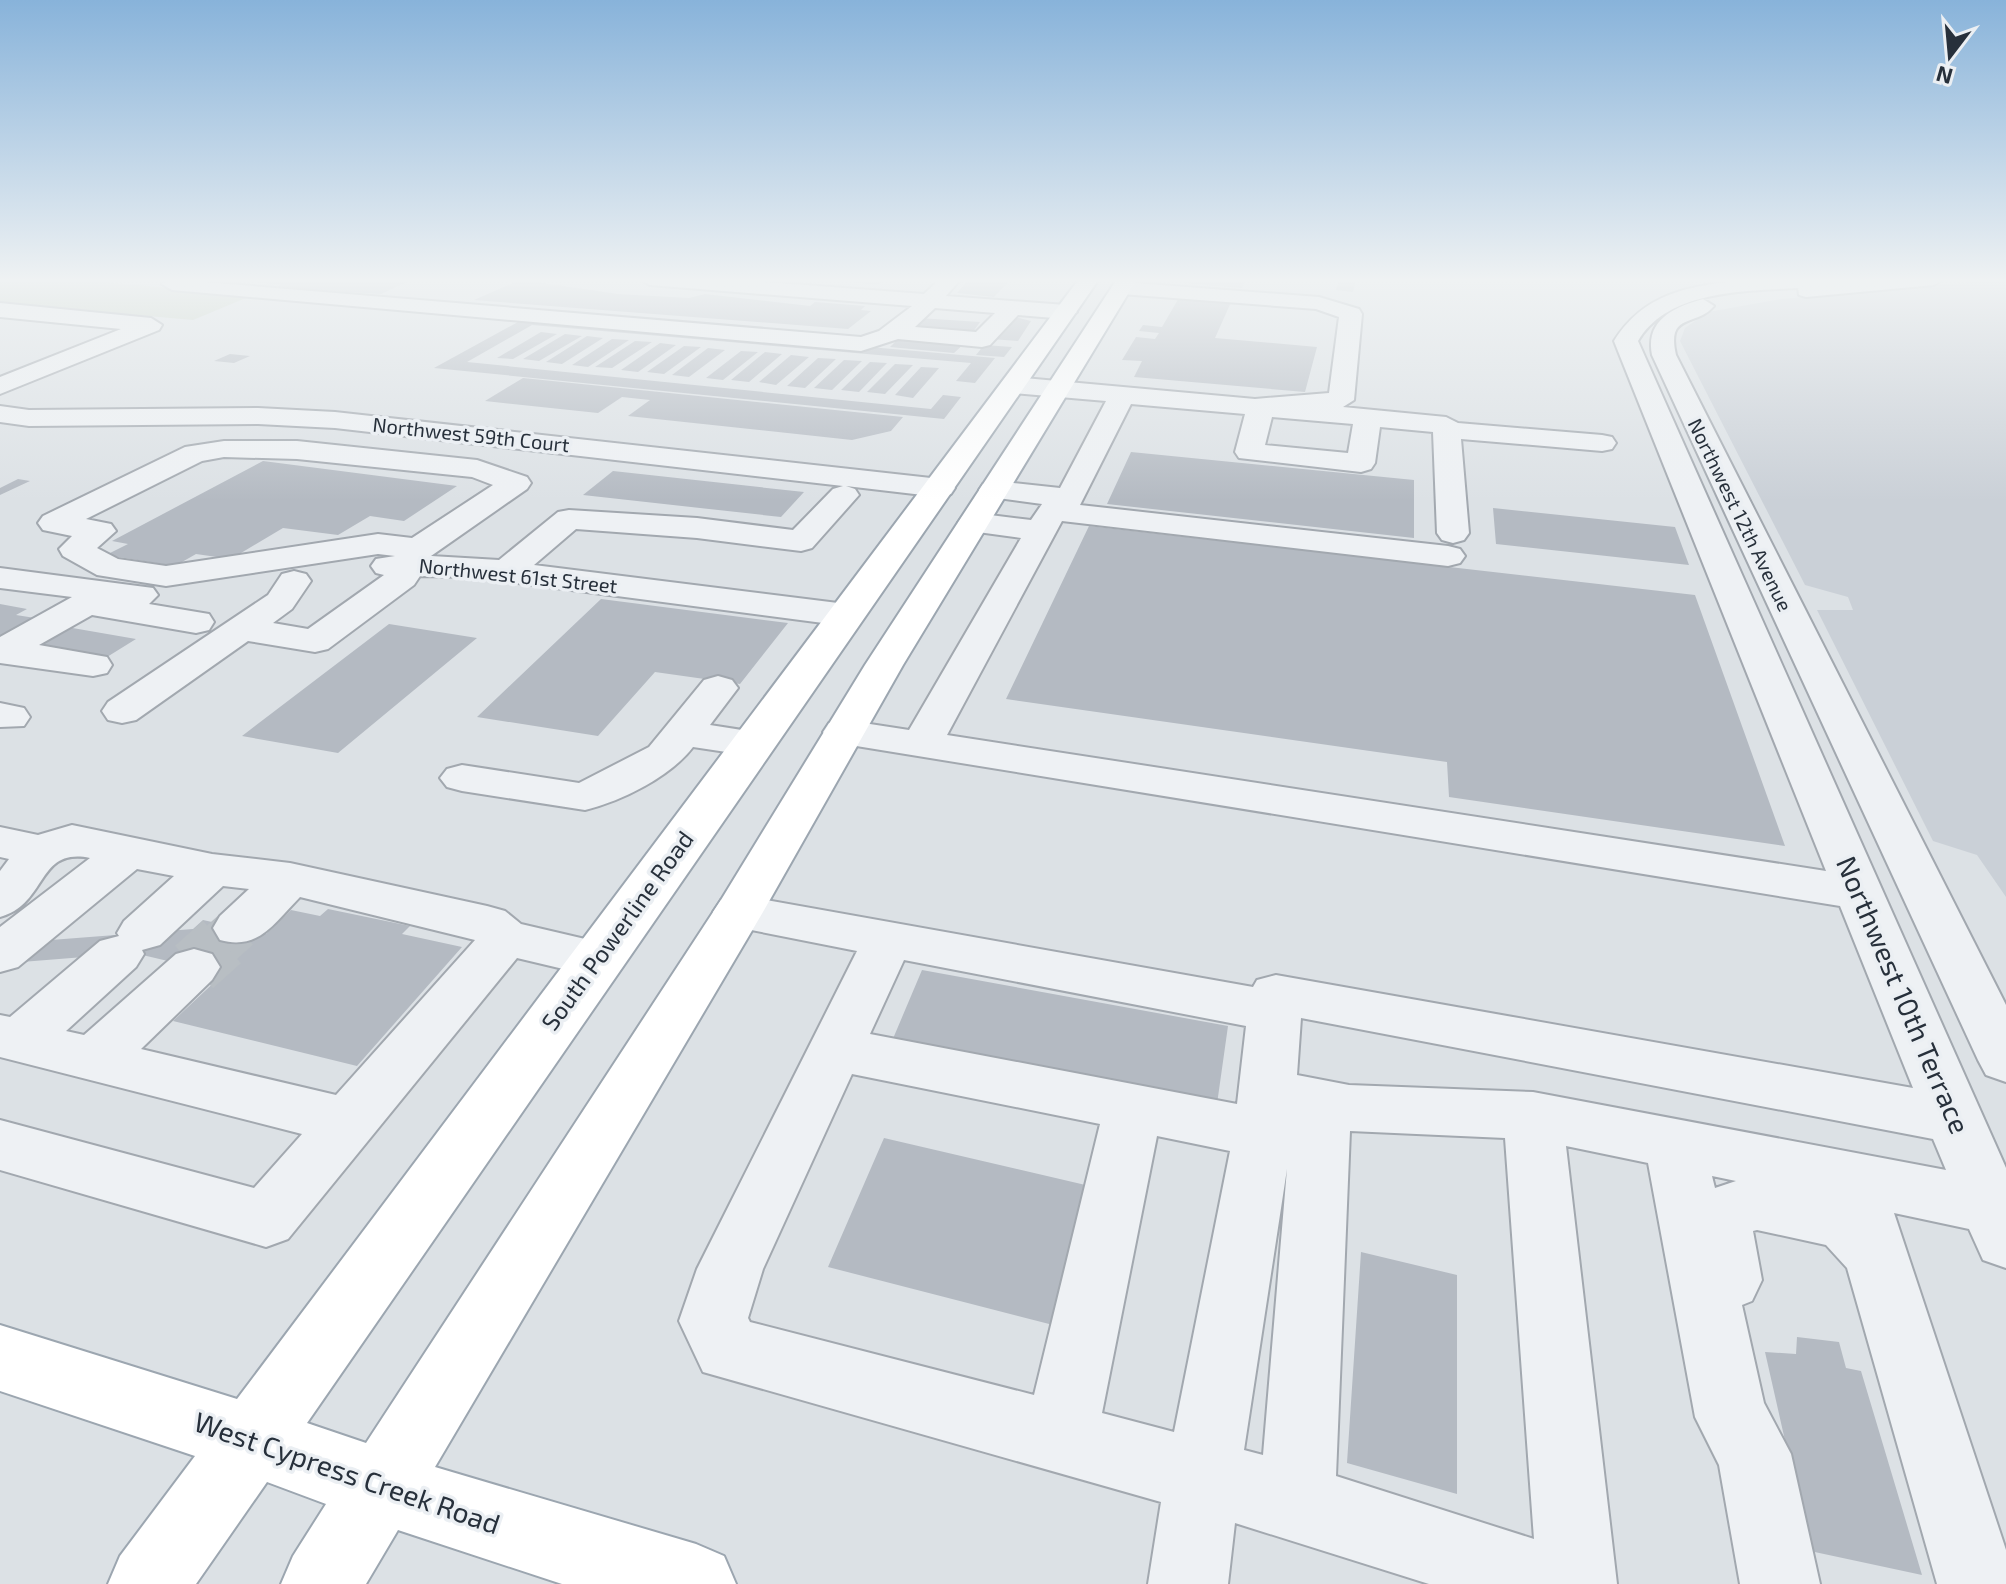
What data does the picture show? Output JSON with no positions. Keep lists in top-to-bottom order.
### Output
{
  "streets": {
    "main road": ["South Powerline Road", "West Cypress Creek Road"],
    "street": [
      "Northwest 59th Court",
      "Northwest 12th Avenue",
      "Northwest 61st Street",
      "Northwest 10th Terrace"
    ]
  },
  "crossings": [
    ["Northwest 59th Court", "South Powerline Road"],
    ["Northwest 12th Avenue", "Northwest 10th Terrace"],
    ["Northwest 61st Street", "South Powerline Road"],
    ["South Powerline Road", "West Cypress Creek Road"]
  ],
  "north": "bottom"
}
